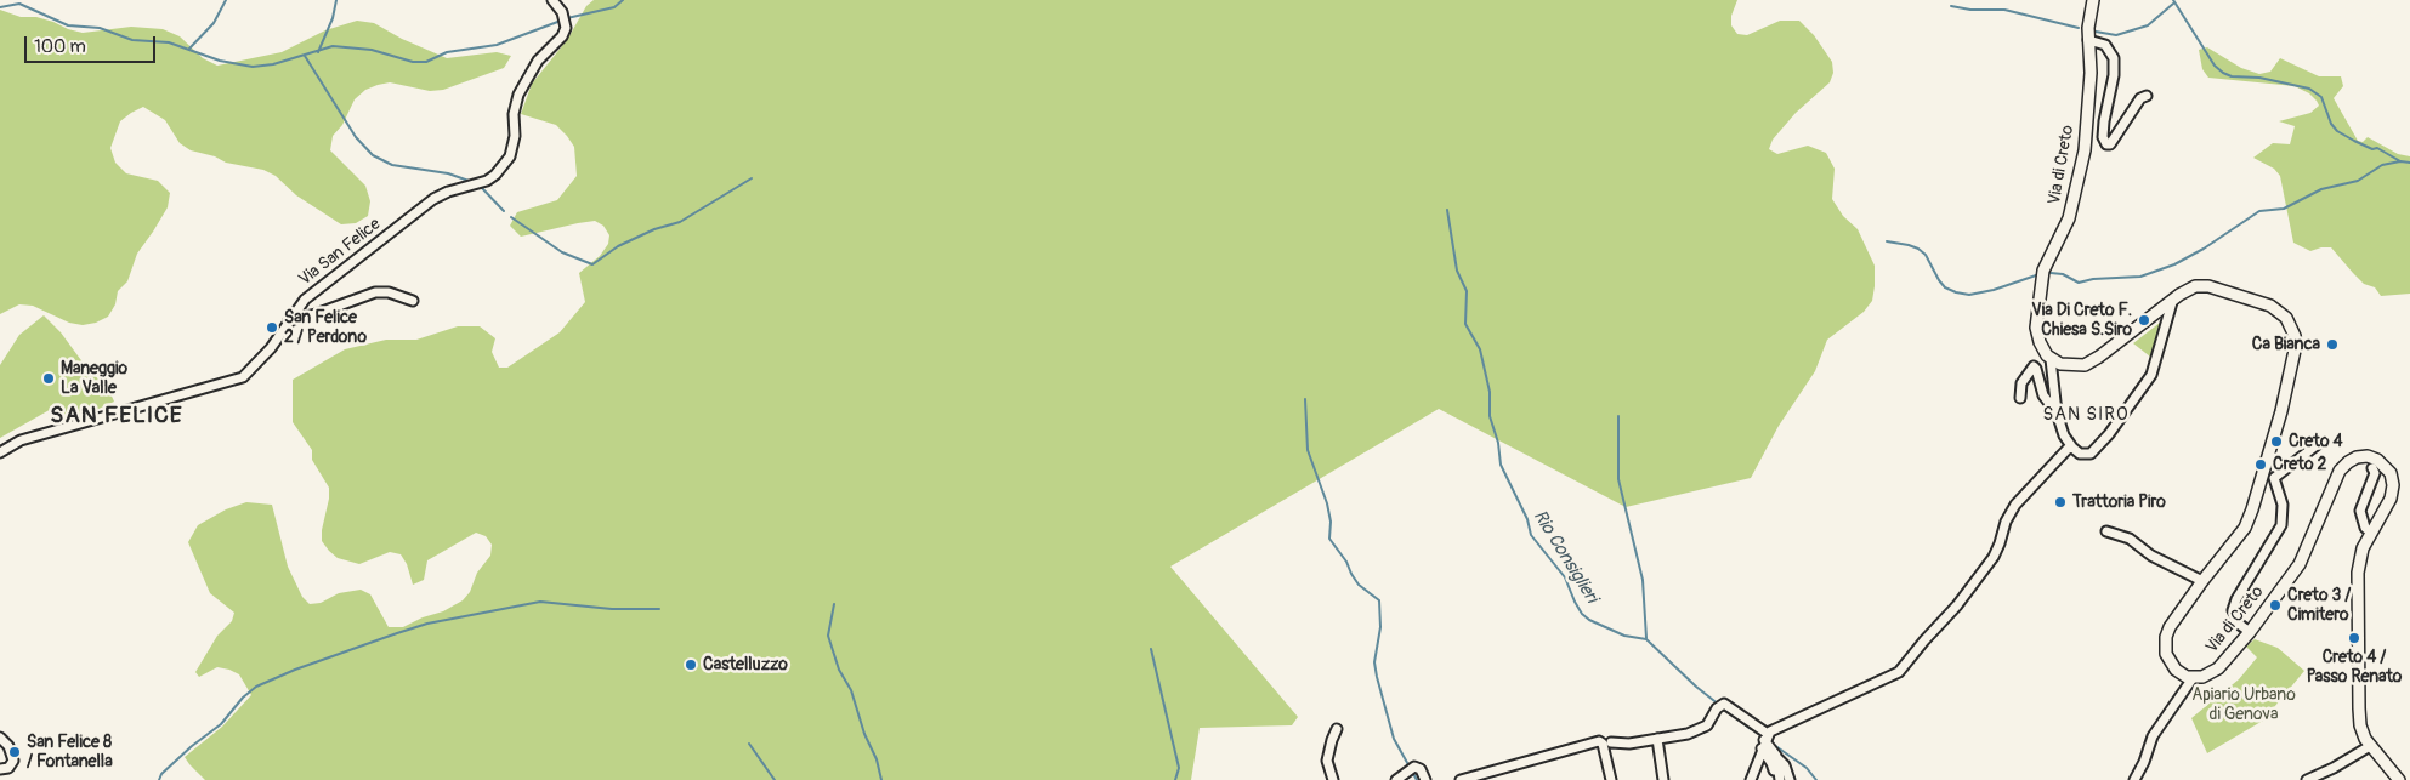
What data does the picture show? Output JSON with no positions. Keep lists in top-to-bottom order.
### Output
{
  "streets": {
    "main road": ["Via di Creto"],
    "street": ["Via San Felice"]
  },
  "districts": ["SAN SIRO", "SAN FELICE"],
  "water": ["Rio Consiglieri"],
  "parks": ["Apiario Urbano di Genova"],
  "places": [
    "Via Di Creto F. Chiesa S.Siro",
    "San Felice 2 / Perdono",
    "Ca Bianca",
    "Maneggio La Valle",
    "Creto 4",
    "Creto 2",
    "Trattoria Piro",
    "Creto 3 / Cimitero",
    "Creto 4 / Passo Renato",
    "Castelluzzo",
    "San Felice 8 / Fontanella"
  ],
  "scale_bar": "100 m"
}
